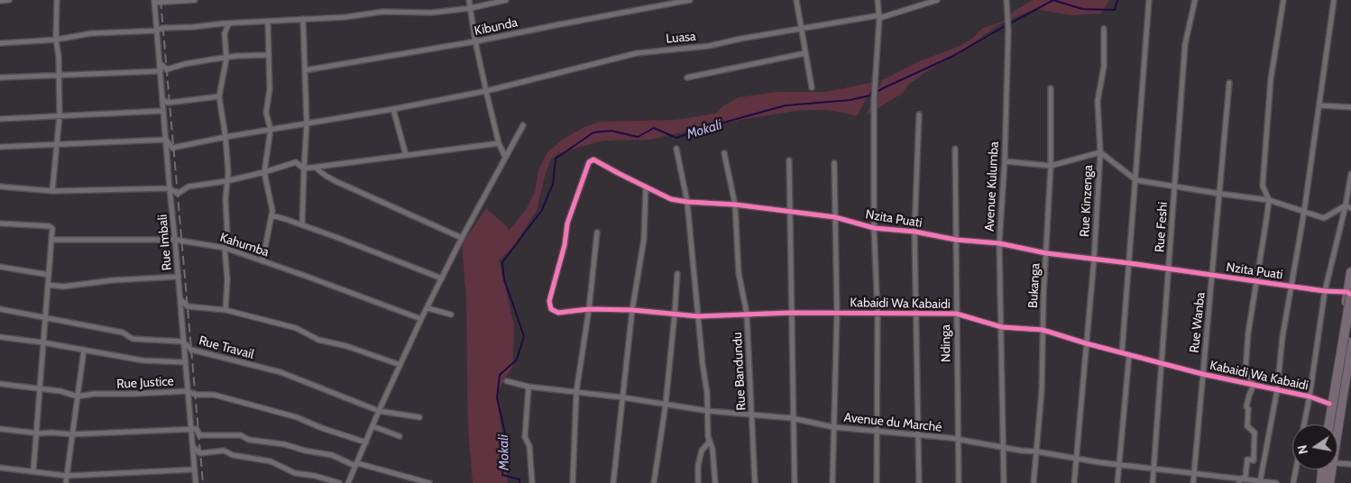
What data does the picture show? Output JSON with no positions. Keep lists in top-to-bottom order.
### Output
{
  "streets": {
    "street": [
      "Kibunda",
      "Luasa",
      "Avenue Kulumba",
      "Rue Kinzenga",
      "Nzita Puati",
      "Rue Feshi",
      "Rue Imbali",
      "Kahumba",
      "Bukanga",
      "Kabaidi Wa Kabaidi",
      "Rue Wanba",
      "Ndinga",
      "Rue Travail",
      "Rue Bandundu",
      "Rue Justice",
      "Avenue du Marché"
    ]
  },
  "crossings": [
    ["Luasa", "Rue Imbali"],
    ["Avenue Kulumba", "Nzita Puati"],
    ["Avenue Kulumba", "Kabaidi Wa Kabaidi"],
    ["Avenue Kulumba", "Avenue du Marché"],
    ["Rue Kinzenga", "Nzita Puati"],
    ["Rue Kinzenga", "Kabaidi Wa Kabaidi"],
    ["Rue Kinzenga", "Avenue du Marché"],
    ["Nzita Puati", "Rue Feshi"],
    ["Nzita Puati", "Bukanga"],
    ["Nzita Puati", "Kabaidi Wa Kabaidi"],
    ["Nzita Puati", "Rue Wanba"],
    ["Nzita Puati", "Ndinga"],
    ["Nzita Puati", "Rue Bandundu"],
    ["Rue Feshi", "Kabaidi Wa Kabaidi"],
    ["Rue Feshi", "Avenue du Marché"],
    ["Rue Imbali", "Kahumba"],
    ["Rue Imbali", "Rue Travail"],
    ["Rue Imbali", "Rue Justice"],
    ["Bukanga", "Kabaidi Wa Kabaidi"],
    ["Bukanga", "Avenue du Marché"],
    ["Kabaidi Wa Kabaidi", "Rue Wanba"],
    ["Kabaidi Wa Kabaidi", "Ndinga"],
    ["Kabaidi Wa Kabaidi", "Rue Bandundu"],
    ["Rue Wanba", "Avenue du Marché"],
    ["Ndinga", "Avenue du Marché"],
    ["Rue Bandundu", "Avenue du Marché"]
  ],
  "water": ["Mokali"],
  "north": "left"
}
